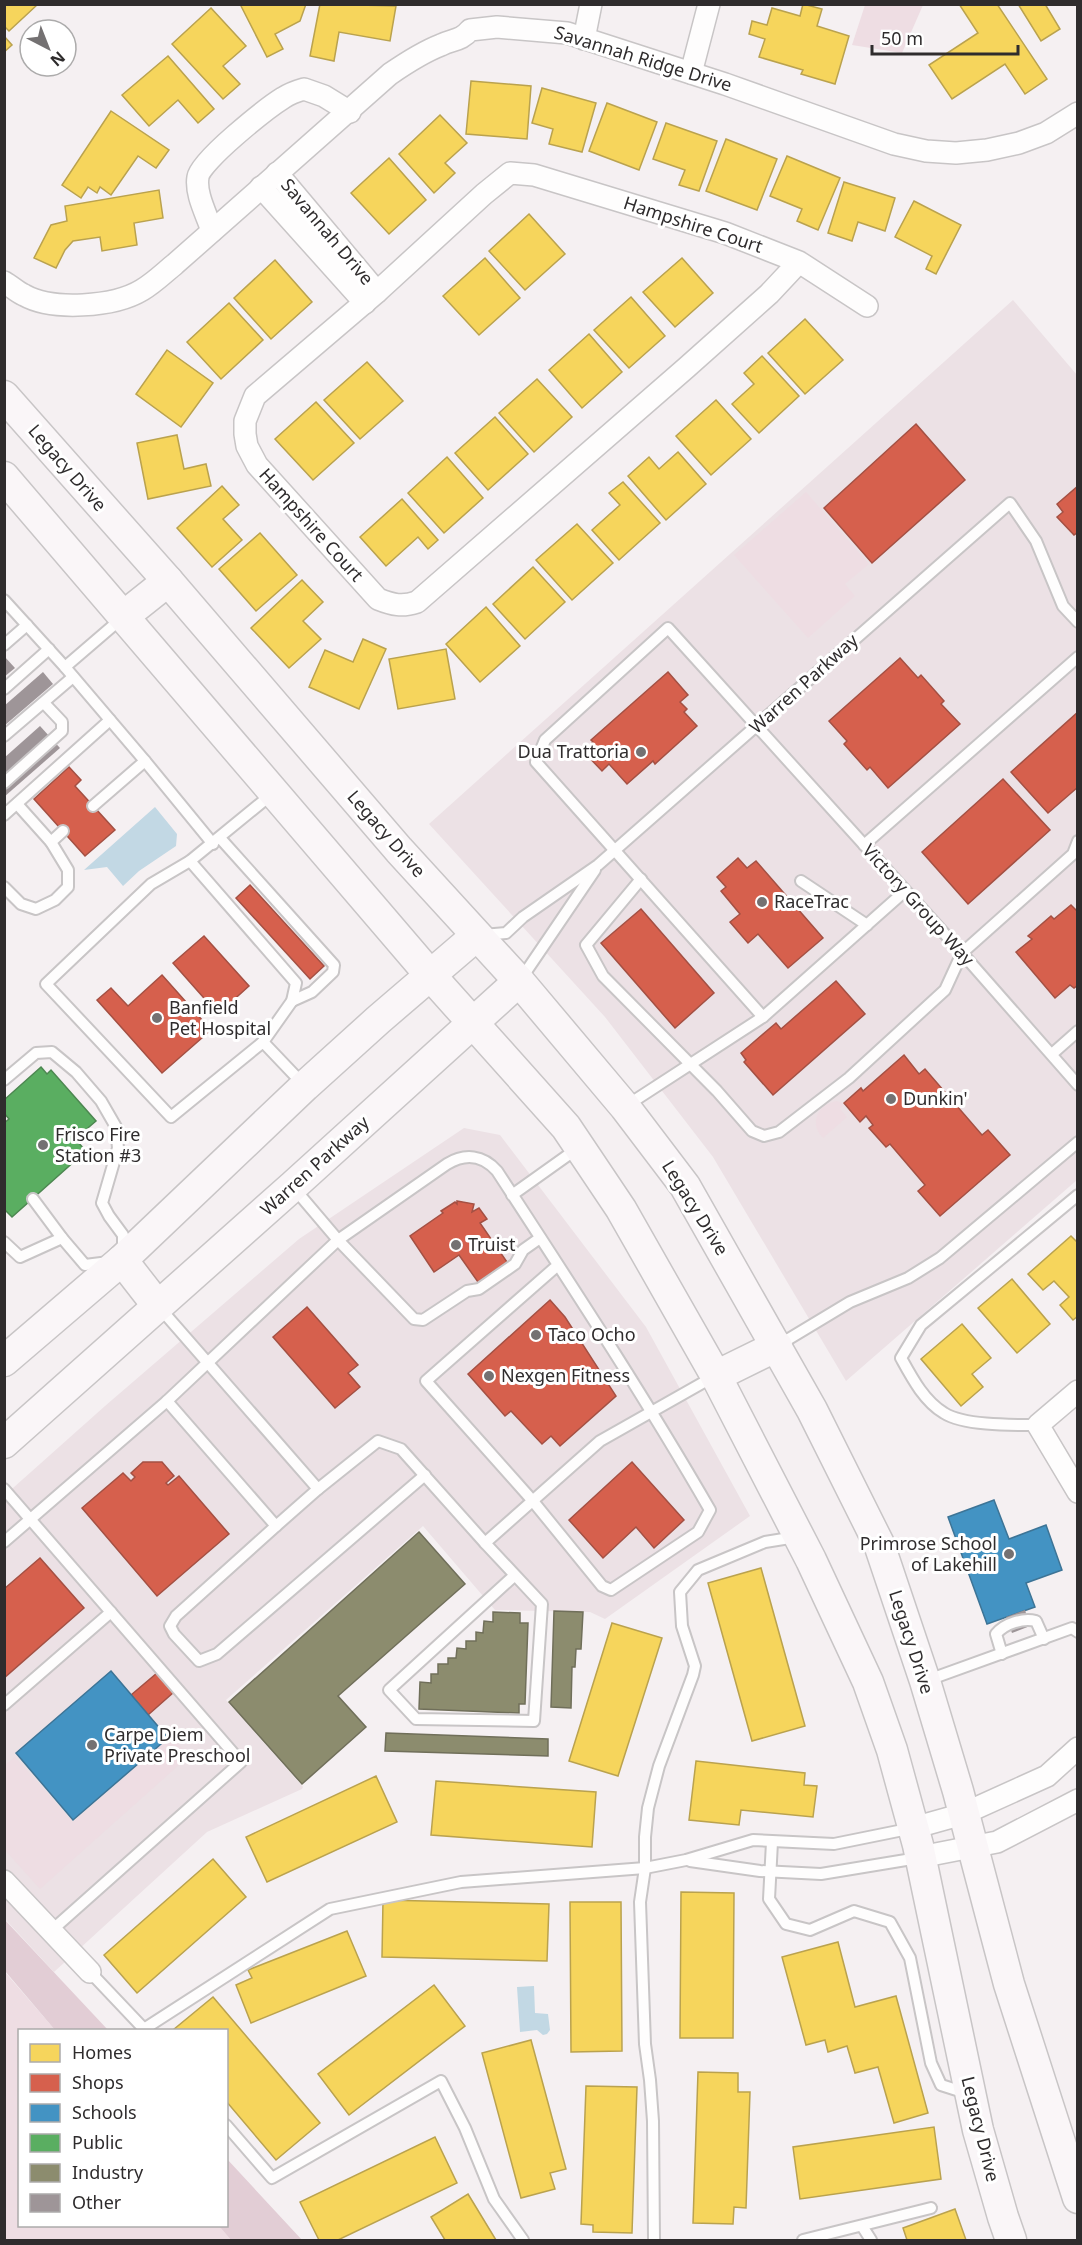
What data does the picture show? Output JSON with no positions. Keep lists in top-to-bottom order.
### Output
{
  "streets": {
    "main road": ["Legacy Drive", "Warren Parkway"],
    "street": ["Savannah Ridge Drive", "Hampshire Court", "Savannah Drive"],
    "lane": ["Victory Group Way"]
  },
  "crossings": [
    ["Savannah Ridge Drive", "Savannah Drive"],
    ["Hampshire Court", "Savannah Drive"],
    ["Legacy Drive", "Warren Parkway"],
    ["Warren Parkway", "Victory Group Way"]
  ],
  "places": [
    "Dua Trattoria",
    "RaceTrac",
    "Banfield Pet Hospital",
    "Dunkin'",
    "Frisco Fire Station #3",
    "Truist",
    "Taco Ocho",
    "Nexgen Fitness",
    "Primrose School of Lakehill",
    "Carpe Diem Private Preschool"
  ],
  "legend": [
    "Homes",
    "Shops",
    "Schools",
    "Public",
    "Industry",
    "Other"
  ],
  "scale_bar": "50 m",
  "north": "bottom right"
}
